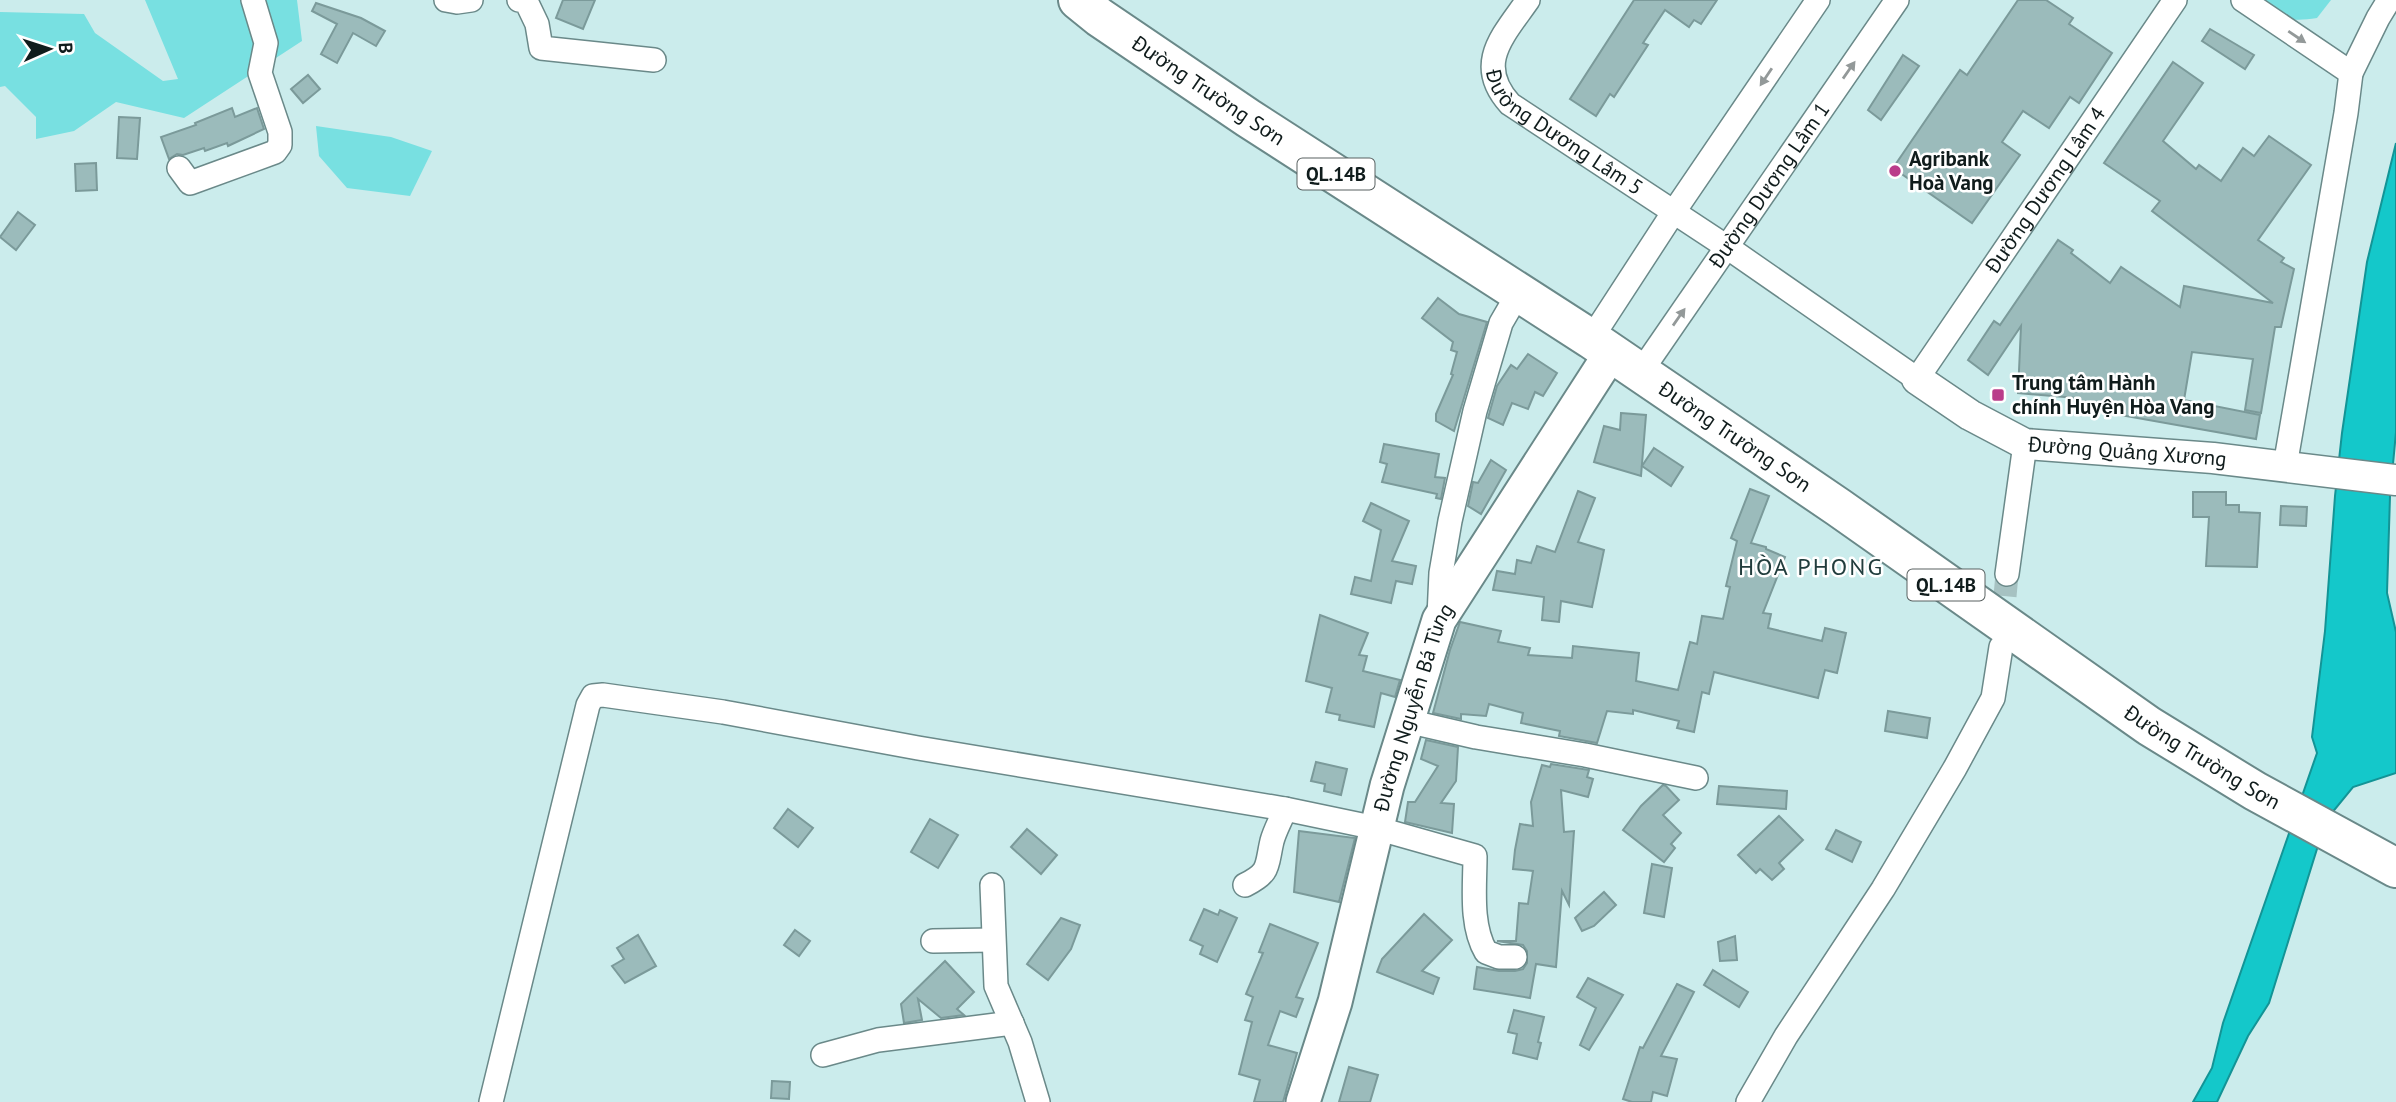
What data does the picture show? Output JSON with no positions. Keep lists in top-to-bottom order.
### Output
{
  "streets": {
    "highway": ["Đường Trường Sơn", "QL.14B"],
    "main road": ["Đường Nguyễn Bá Tùng"],
    "street": [
      "Đường Dương Lâm 5",
      "Đường Dương Lâm 1",
      "Đường Dương Lâm 4",
      "Đường Quảng Xương"
    ]
  },
  "crossings": [
    ["Đường Trường Sơn", "Đường Dương Lâm 1"],
    ["Đường Trường Sơn", "Đường Nguyễn Bá Tùng"],
    ["Đường Dương Lâm 5", "Đường Dương Lâm 1"],
    ["Đường Dương Lâm 5", "Đường Dương Lâm 4"],
    ["Đường Dương Lâm 5", "Đường Quảng Xương"],
    ["Đường Dương Lâm 1", "Đường Nguyễn Bá Tùng"],
    ["Đường Dương Lâm 4", "Đường Quảng Xương"]
  ],
  "districts": ["HÒA PHONG"],
  "places": {
    "other": ["Agribank Hoà Vang"],
    "transit": ["Trung tâm Hành chính Huyện Hòa Vang"]
  },
  "north": "right"
}
